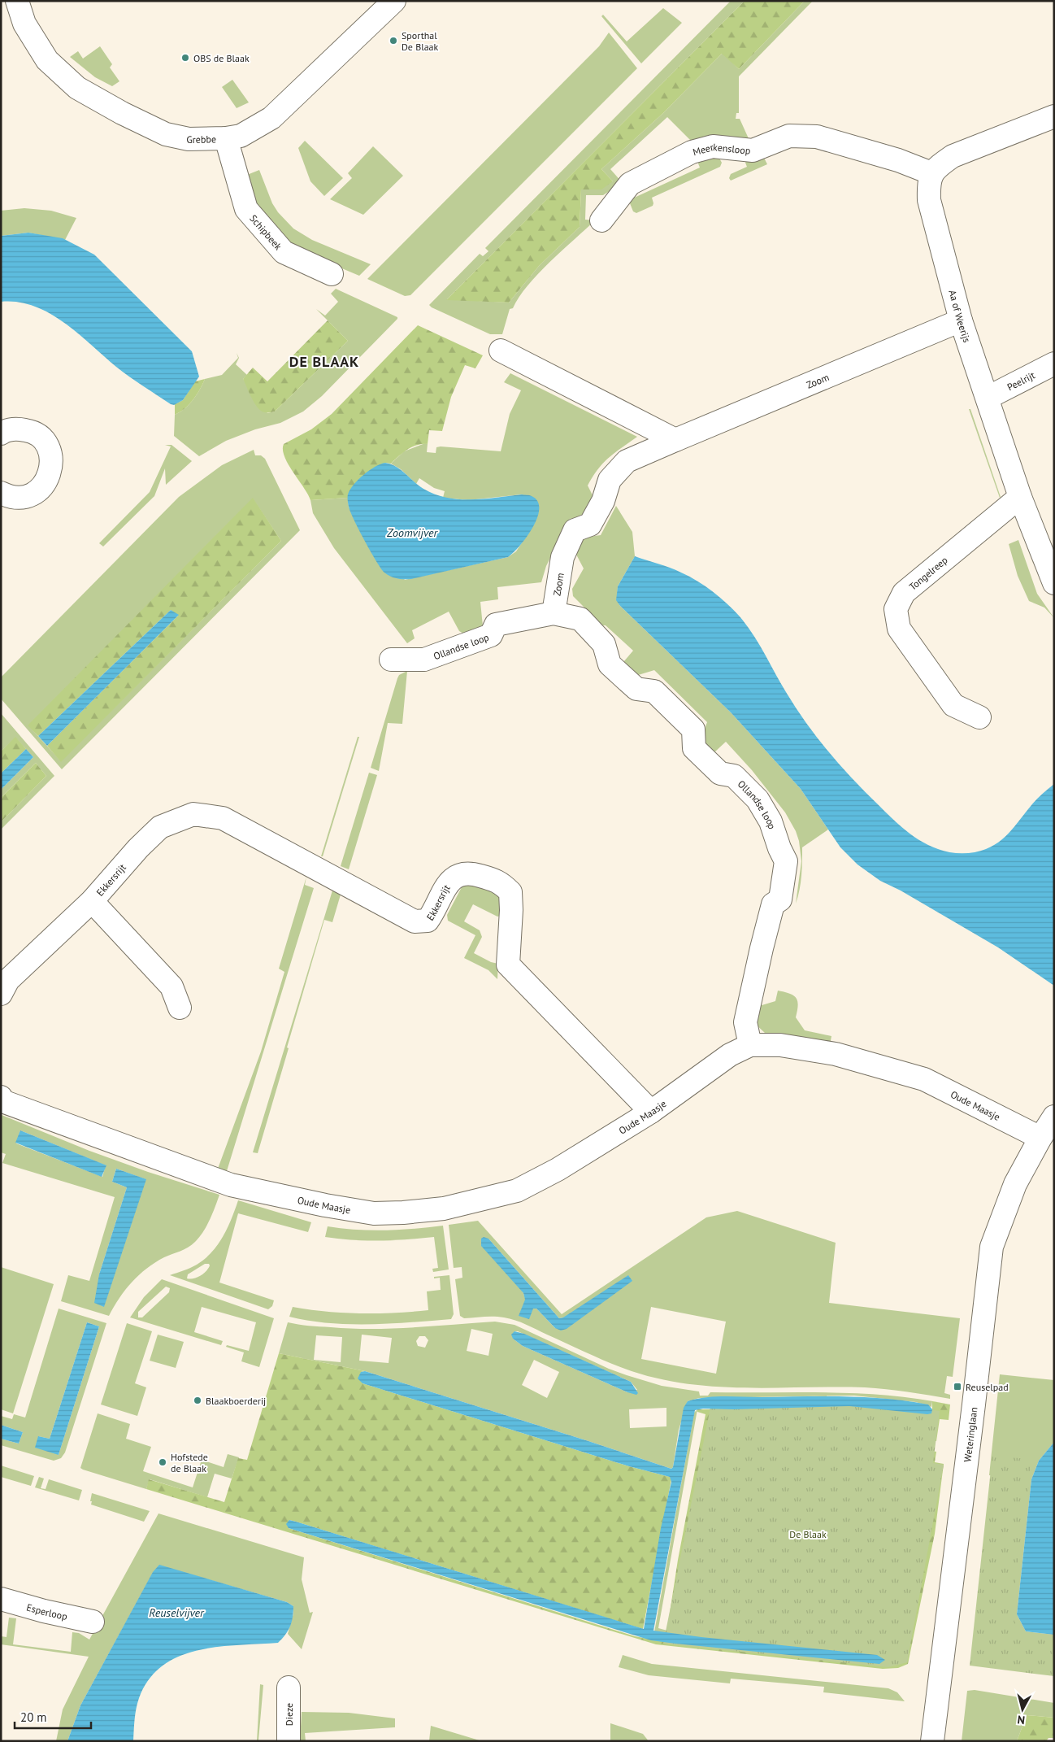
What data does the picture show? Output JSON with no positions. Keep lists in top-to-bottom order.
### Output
{
  "streets": {
    "street": [
      "Grebbe",
      "Meerkensloop",
      "Schipbeek",
      "Aa of Weerijs",
      "Zoom",
      "Peelrijt",
      "Tongelreep",
      "Ollandse loop",
      "Ekkersrijt",
      "Oude Maasje",
      "Weteringlaan",
      "Esperloop",
      "Dieze"
    ]
  },
  "crossings": [
    ["Grebbe", "Schipbeek"],
    ["Meerkensloop", "Aa of Weerijs"],
    ["Aa of Weerijs", "Zoom"],
    ["Aa of Weerijs", "Peelrijt"],
    ["Aa of Weerijs", "Tongelreep"],
    ["Zoom", "Ollandse loop"],
    ["Ollandse loop", "Oude Maasje"],
    ["Ekkersrijt", "Oude Maasje"],
    ["Oude Maasje", "Weteringlaan"]
  ],
  "districts": ["DE BLAAK"],
  "water": ["Zoomvijver", "Reuselvijver"],
  "parks": ["De Blaak"],
  "places": {
    "other": [
      "Sporthal De Blaak",
      "OBS de Blaak",
      "Blaakboerderij",
      "Hofstede de Blaak"
    ],
    "transit": ["Reuselpad"]
  },
  "scale_bar": "20 m",
  "north": "bottom"
}
